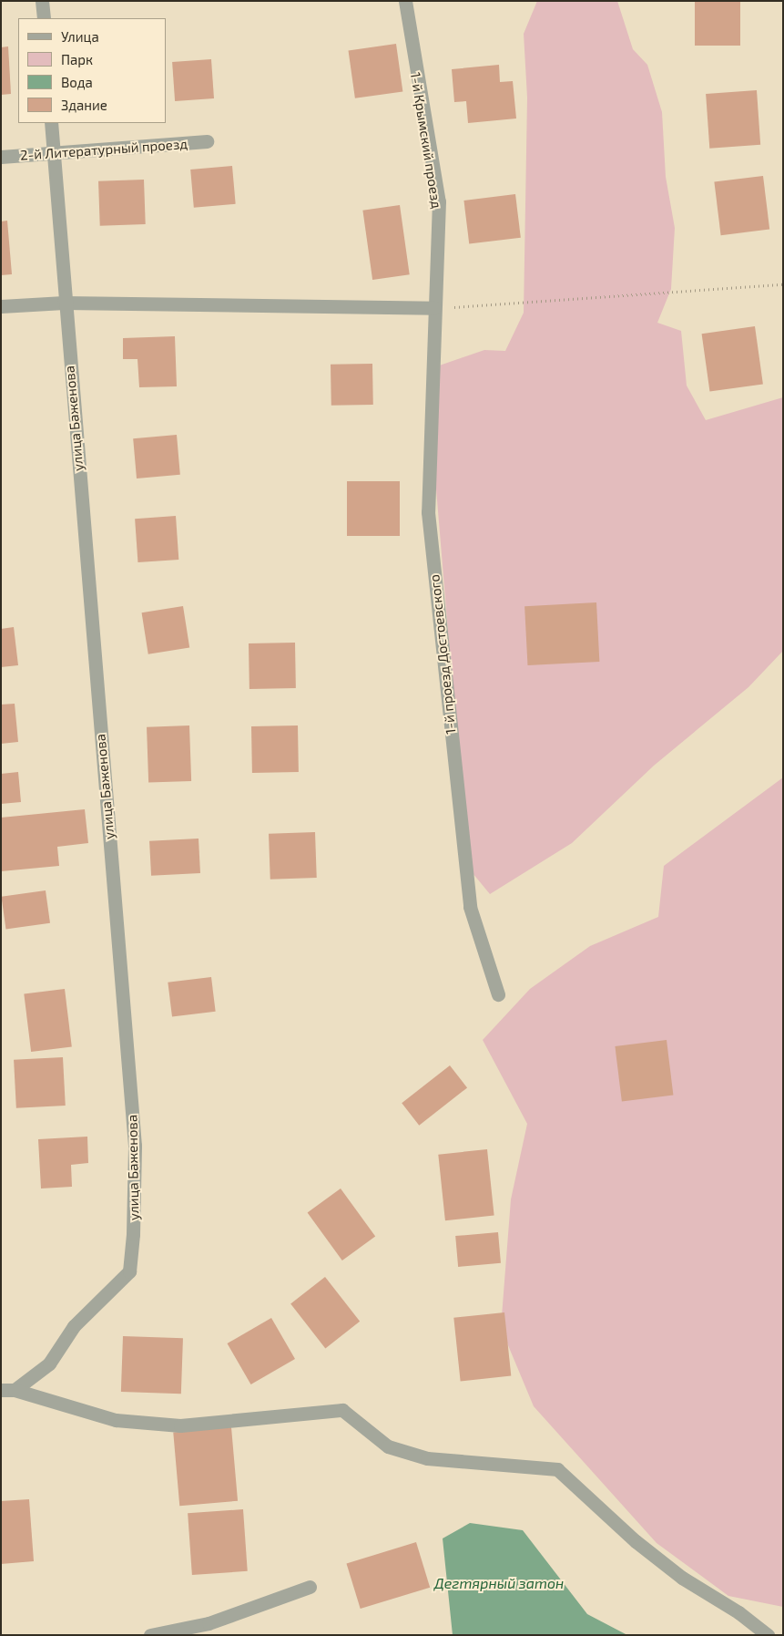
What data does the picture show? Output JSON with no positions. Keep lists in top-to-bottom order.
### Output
{
  "streets": {
    "street": [
      "1-й Крымский проезд",
      "2-й Литературный проезд",
      "улица Баженова",
      "1-й проезд Достоевского"
    ]
  },
  "crossings": [
    ["1-й Крымский проезд", "1-й проезд Достоевского"],
    ["2-й Литературный проезд", "улица Баженова"]
  ],
  "water": ["Дегтярный затон"],
  "legend": [
    "Улица",
    "Парк",
    "Вода",
    "Здание"
  ]
}
